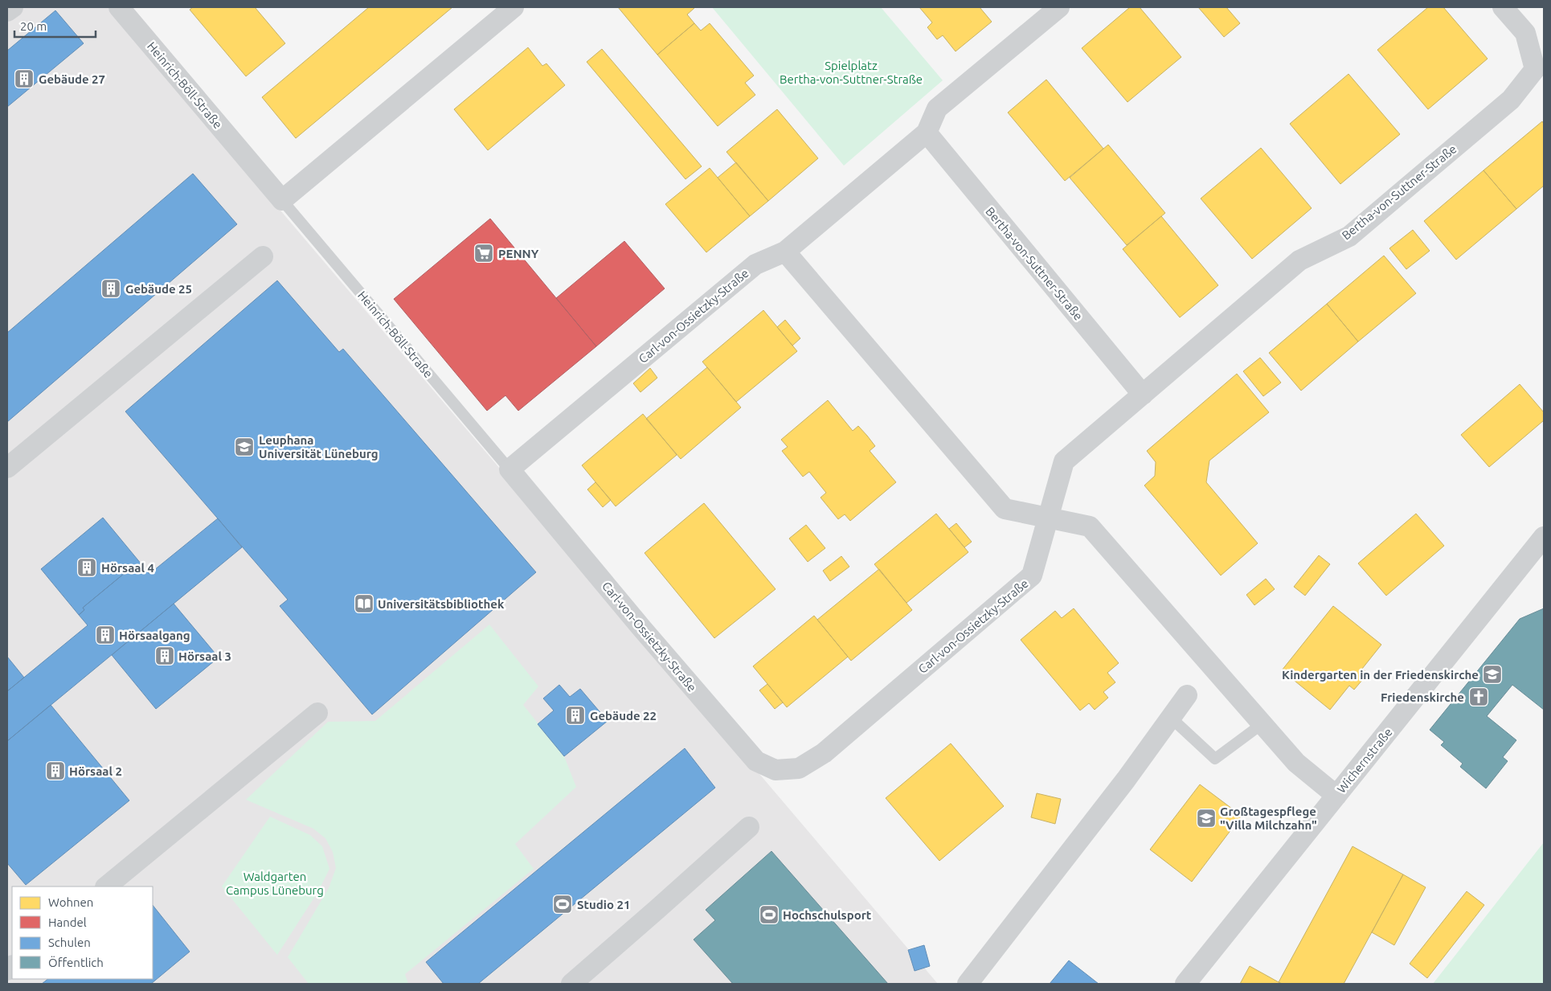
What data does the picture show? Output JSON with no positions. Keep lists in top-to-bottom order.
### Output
{
  "streets": {
    "street": [
      "Heinrich-Böll-Straße",
      "Bertha-von-Suttner-Straße",
      "Carl-von-Ossietzky-Straße",
      "Wichernstraße"
    ]
  },
  "crossings": [
    ["Heinrich-Böll-Straße", "Carl-von-Ossietzky-Straße"],
    ["Bertha-von-Suttner-Straße", "Carl-von-Ossietzky-Straße"]
  ],
  "parks": ["Spielplatz Bertha-von-Suttner-Straße", "Waldgarten Campus Lüneburg"],
  "places": {
    "building": [
      "Gebäude 27",
      "Gebäude 25",
      "Hörsaal 4",
      "Hörsaalgang",
      "Hörsaal 3",
      "Gebäude 22",
      "Hörsaal 2"
    ],
    "supermarket": ["PENNY"],
    "school or university": ["Leuphana Universität Lüneburg", "Kindergarten in der Friedenskirche", "Großtagespflege \"Villa Milchzahn\""],
    "library": ["Universitätsbibliothek"],
    "church": ["Friedenskirche"],
    "sports": ["Studio 21", "Hochschulsport"]
  },
  "legend": [
    "Wohnen",
    "Handel",
    "Schulen",
    "Öffentlich"
  ],
  "scale_bar": "20 m"
}
